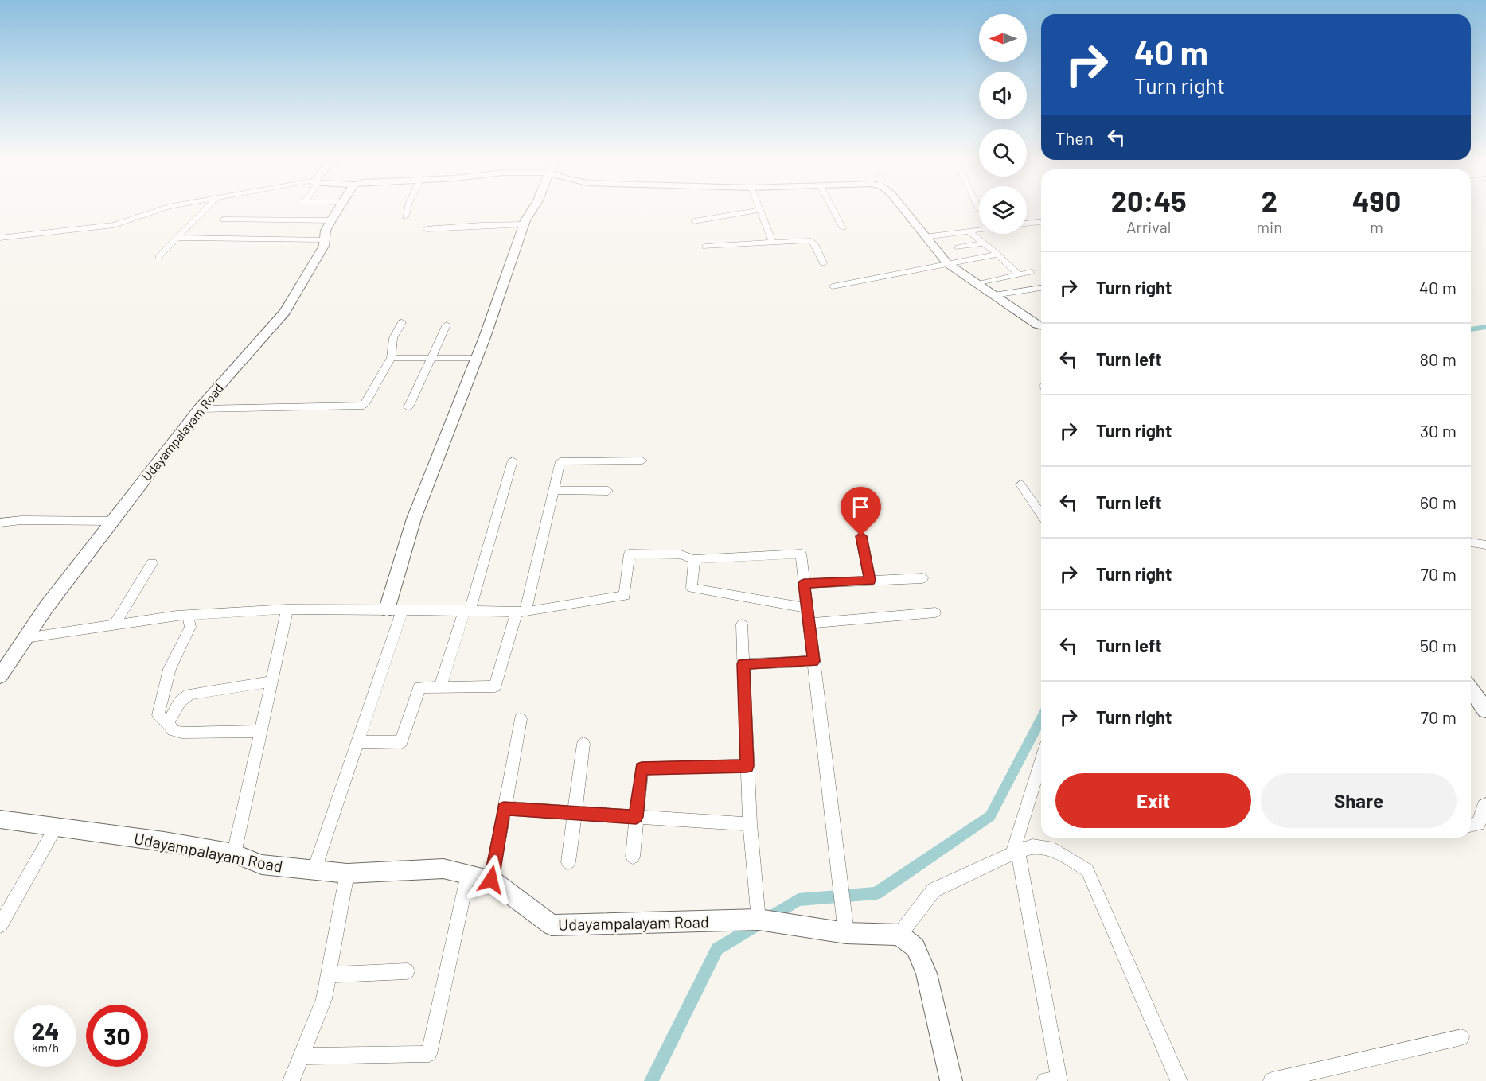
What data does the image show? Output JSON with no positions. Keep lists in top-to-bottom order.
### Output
{
  "streets": {
    "street": ["Udayampalayam Road"]
  },
  "north": "left",
  "page": {
    "turn": ["40 m", "Turn right"],
    "then": "Then",
    "eta": [
      "20:45",
      "Arrival",
      "2",
      "min",
      "490",
      "m"
    ],
    "list": [
      {
        "name": "Turn right",
        "value": "40 m"
      },
      {
        "name": "Turn left",
        "value": "80 m"
      },
      {
        "name": "Turn right",
        "value": "30 m"
      },
      {
        "name": "Turn left",
        "value": "60 m"
      },
      {
        "name": "Turn right",
        "value": "70 m"
      },
      {
        "name": "Turn left",
        "value": "50 m"
      },
      {
        "name": "Turn right",
        "value": "70 m"
      }
    ],
    "buttons": ["Exit", "Share"],
    "speed": "24 km/h",
    "limit": "30"
  }
}
